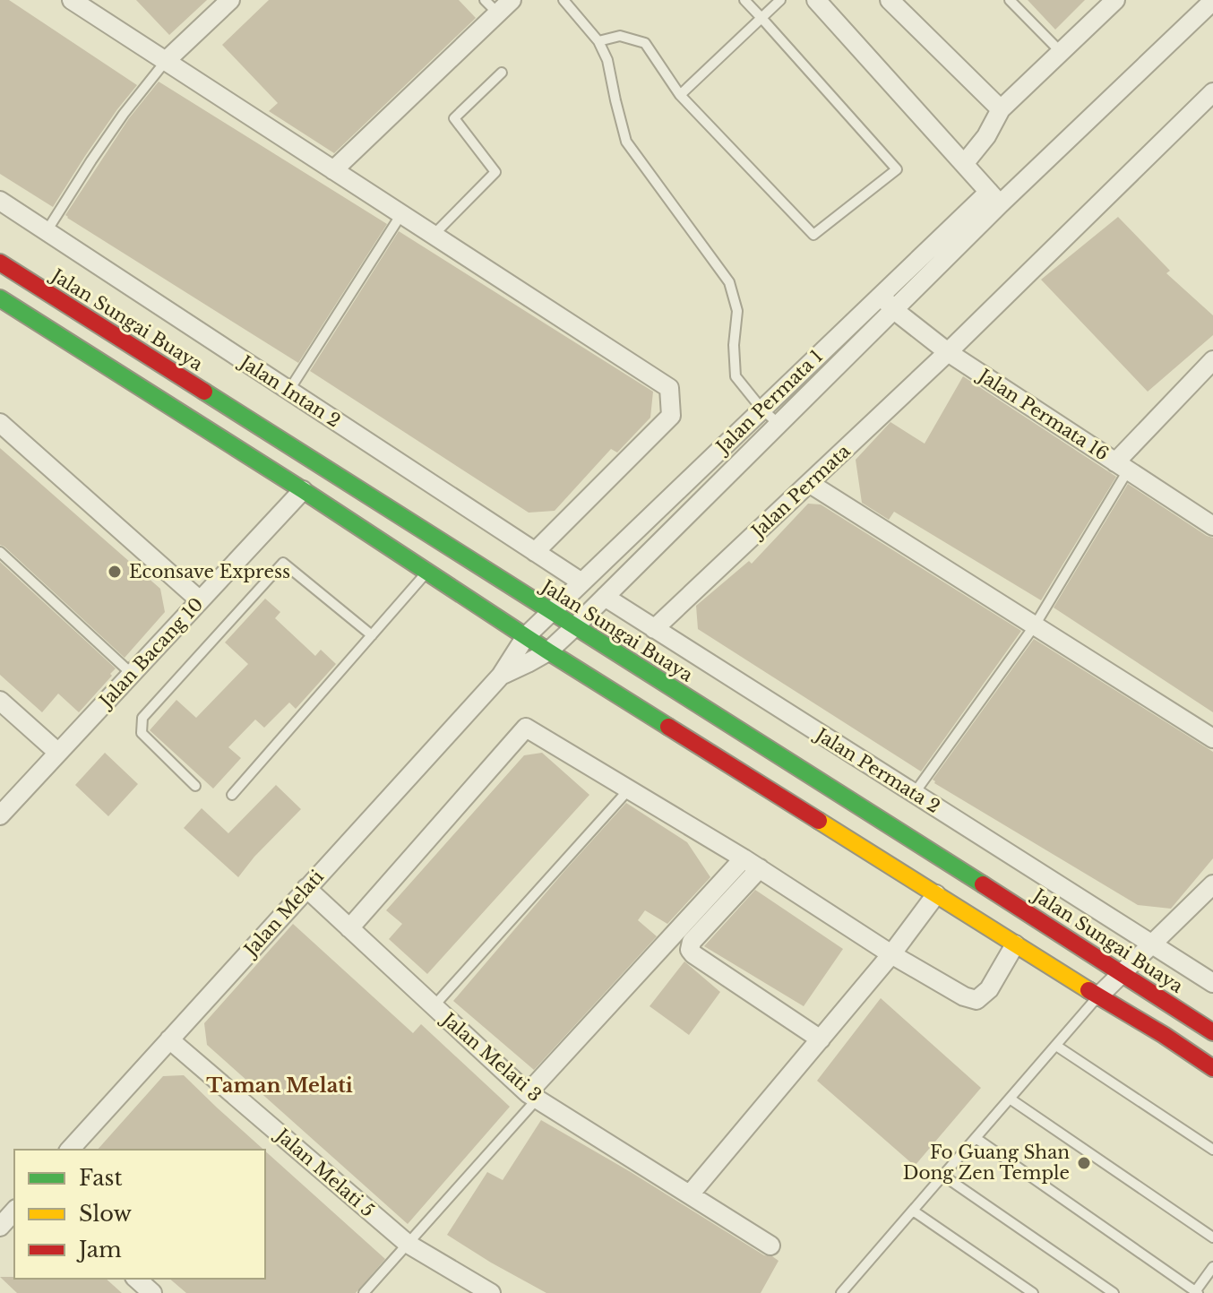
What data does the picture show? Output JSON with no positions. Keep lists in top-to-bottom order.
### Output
{
  "streets": {
    "street": [
      "Jalan Sungai Buaya",
      "Jalan Intan 2",
      "Jalan Permata 1",
      "Jalan Permata 16",
      "Jalan Permata",
      "Jalan Bacang 10",
      "Jalan Permata 2",
      "Jalan Melati",
      "Jalan Melati 3",
      "Jalan Melati 5"
    ]
  },
  "crossings": [
    ["Jalan Sungai Buaya", "Jalan Permata 1"],
    ["Jalan Sungai Buaya", "Jalan Melati"],
    ["Jalan Intan 2", "Jalan Permata 1"],
    ["Jalan Permata 1", "Jalan Permata 16"],
    ["Jalan Permata 1", "Jalan Permata 2"],
    ["Jalan Permata 1", "Jalan Melati"],
    ["Jalan Permata 16", "Jalan Permata"],
    ["Jalan Permata", "Jalan Permata 2"],
    ["Jalan Melati", "Jalan Melati 3"],
    ["Jalan Melati", "Jalan Melati 5"]
  ],
  "districts": ["Taman Melati"],
  "places": ["Econsave Express", "Fo Guang Shan Dong Zen Temple"],
  "legend": ["Fast", "Slow", "Jam"]
}
